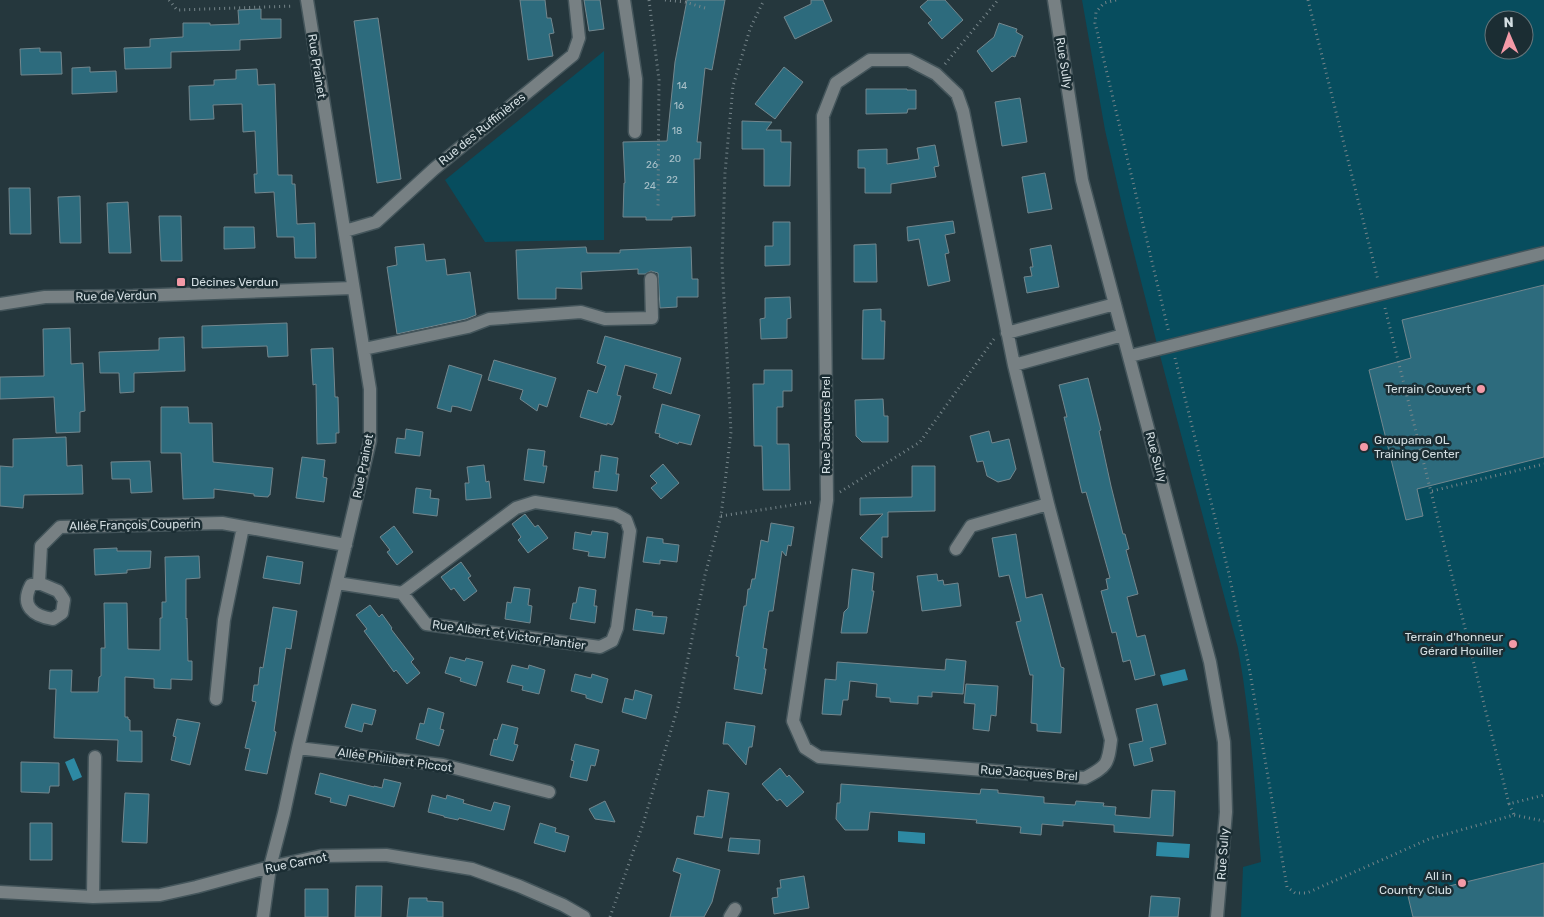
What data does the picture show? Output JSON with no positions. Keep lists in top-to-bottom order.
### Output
{
  "streets": {
    "street": [
      "Rue Sully",
      "Rue Prainet",
      "Rue des Ruffinières",
      "Rue de Verdun",
      "Rue Jacques Brel",
      "Allée François Couperin",
      "Rue Albert et Victor Plantier",
      "Allée Philibert Piccot",
      "Rue Carnot"
    ]
  },
  "crossings": [
    ["Rue Prainet", "Rue des Ruffinières"],
    ["Rue Prainet", "Rue de Verdun"],
    ["Rue Prainet", "Allée François Couperin"],
    ["Rue Prainet", "Allée Philibert Piccot"],
    ["Rue Prainet", "Rue Carnot"]
  ],
  "places": {
    "transit": ["Décines Verdun"],
    "other": [
      "Terrain Couvert",
      "Groupama OL Training Center",
      "Terrain d'honneur Gérard Houiller",
      "All in Country Club"
    ]
  },
  "house_numbers": [
    "14",
    "16",
    "18",
    "20",
    "26",
    "22",
    "24"
  ],
  "north": "top"
}
